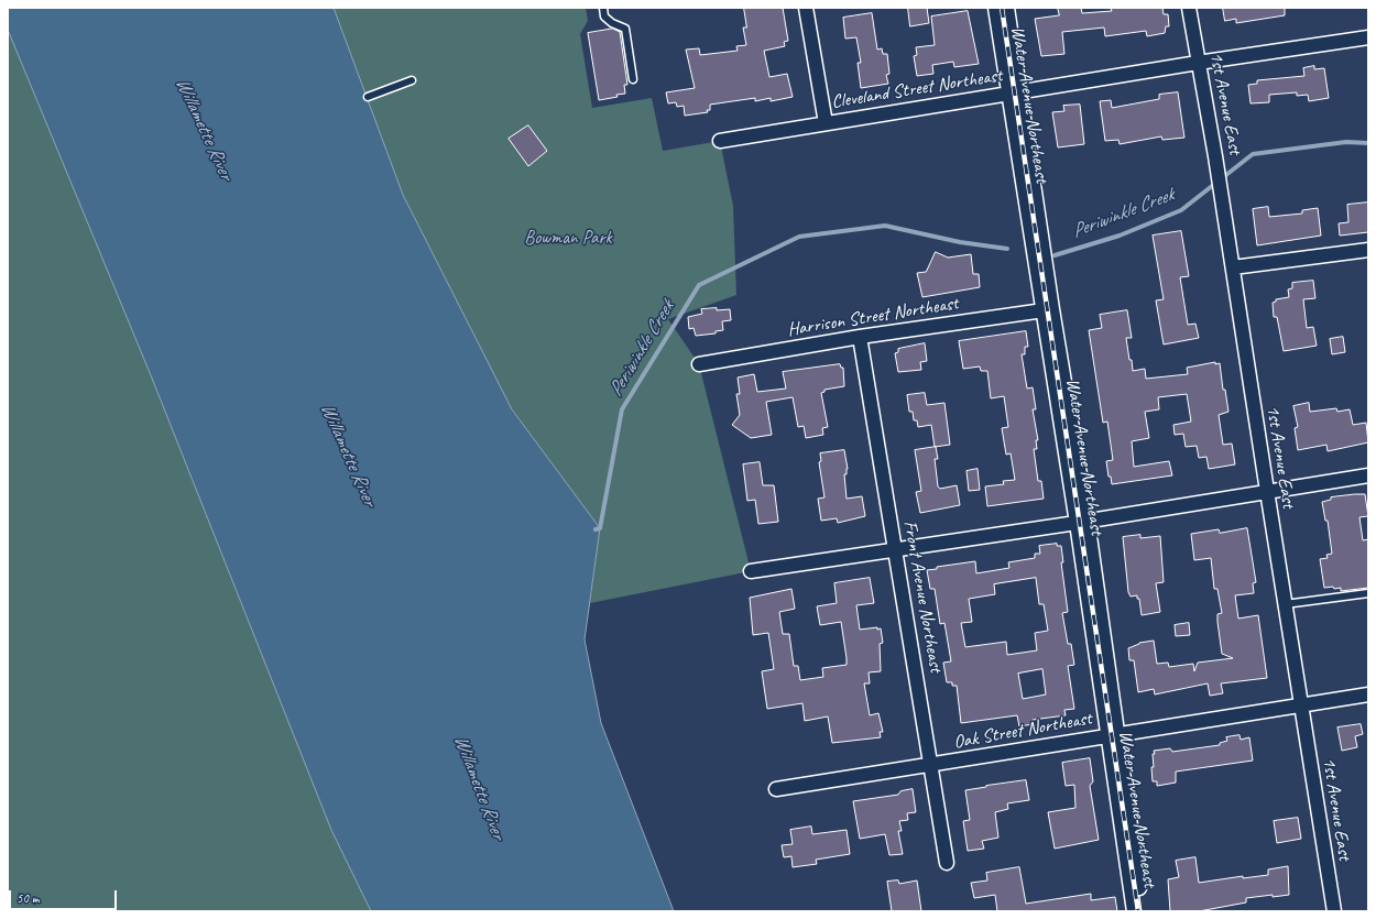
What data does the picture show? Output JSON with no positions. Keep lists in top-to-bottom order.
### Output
{
  "streets": {
    "street": [
      "Cleveland Street Northeast",
      "1st Avenue East",
      "Water Avenue Northeast",
      "Harrison Street Northeast",
      "Front Avenue Northeast",
      "Oak Street Northeast"
    ]
  },
  "crossings": [
    ["Cleveland Street Northeast", "1st Avenue East"],
    ["Cleveland Street Northeast", "Water Avenue Northeast"],
    ["1st Avenue East", "Oak Street Northeast"],
    ["Water Avenue Northeast", "Harrison Street Northeast"],
    ["Water Avenue Northeast", "Oak Street Northeast"],
    ["Harrison Street Northeast", "Front Avenue Northeast"],
    ["Front Avenue Northeast", "Oak Street Northeast"]
  ],
  "water": ["Willamette River", "Periwinkle Creek"],
  "parks": ["Bowman Park"],
  "scale_bar": "50 m"
}
